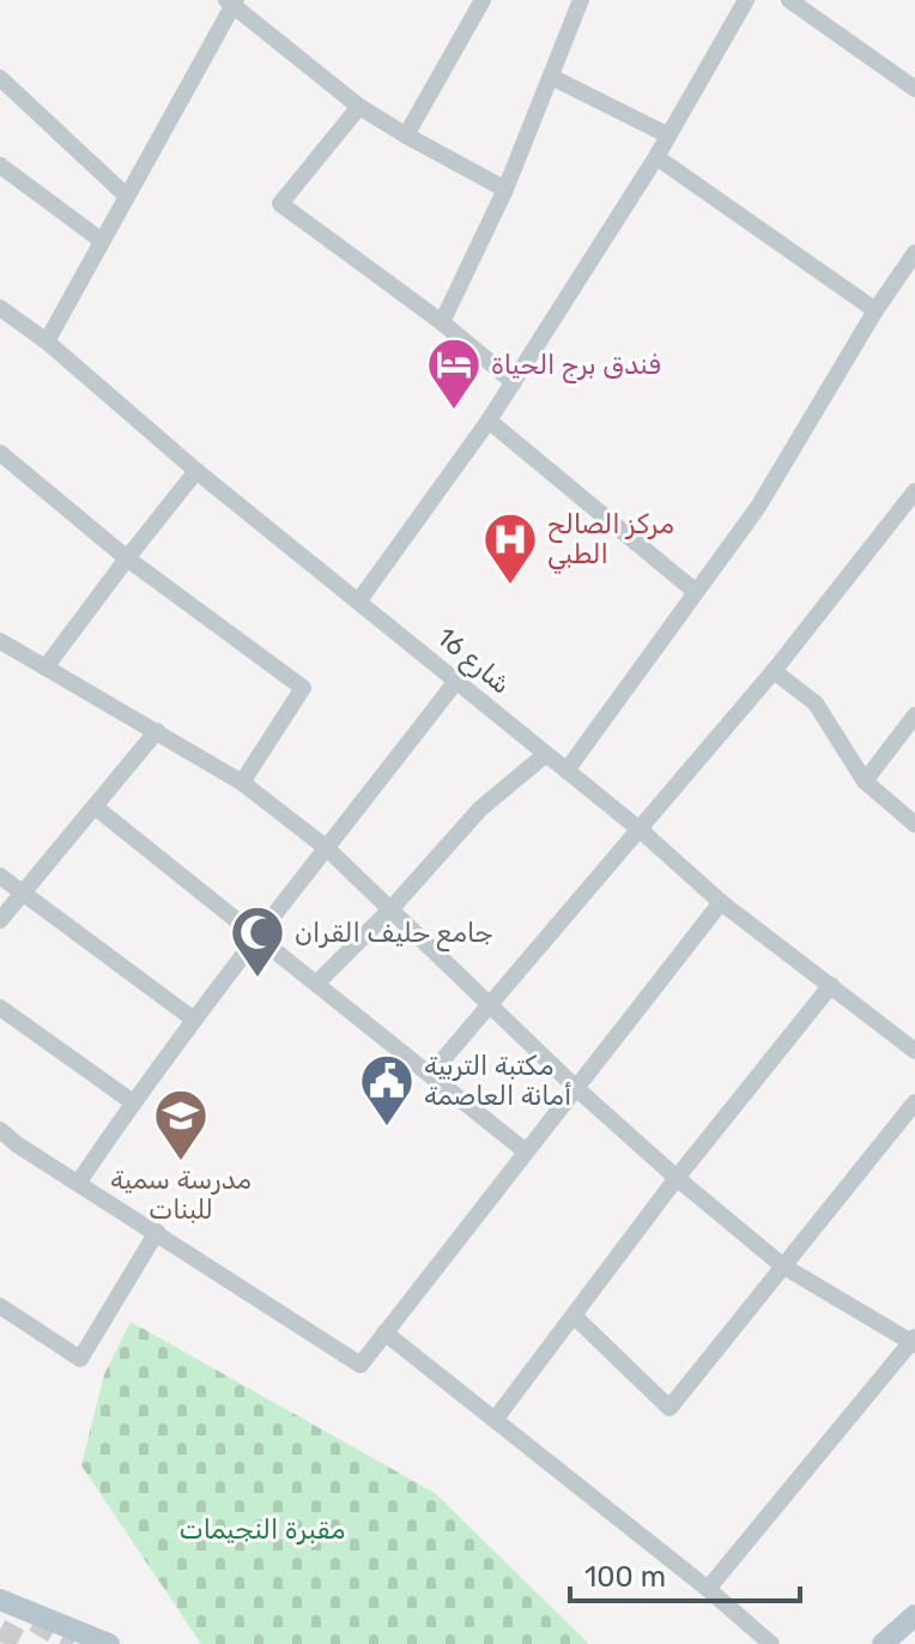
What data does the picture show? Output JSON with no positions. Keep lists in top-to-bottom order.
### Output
{
  "streets": {
    "street": ["شارع 16"]
  },
  "parks": ["مقبرة النجيمات"],
  "places": {
    "hotel": ["فندق برج الحياة"],
    "hospital": ["مركز الصالح الطبي"],
    "mosque": ["جامع حليف القران"],
    "public building": ["مكتبة التربية أمانة العاصمة"],
    "school or university": ["مدرسة سمية للبنات"]
  },
  "scale_bar": "100 m"
}
